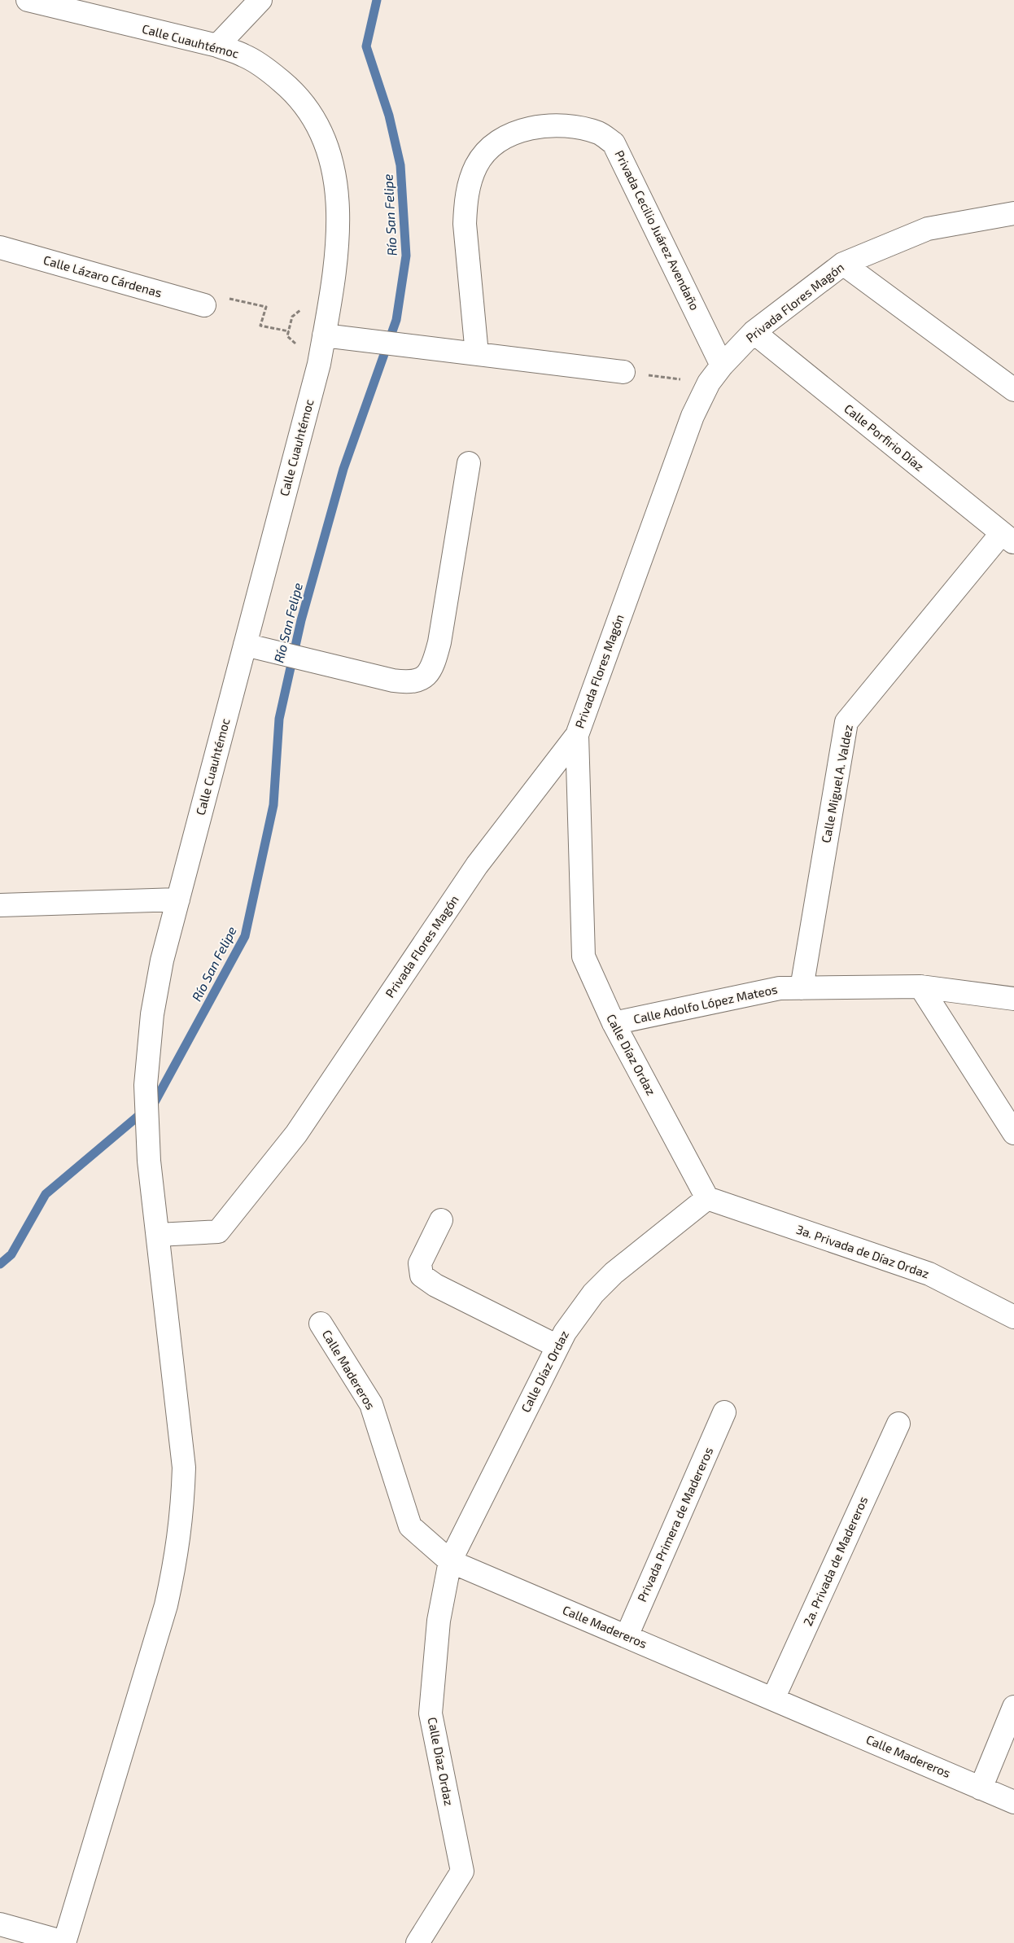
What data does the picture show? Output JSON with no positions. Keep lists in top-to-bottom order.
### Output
{
  "streets": {
    "street": [
      "Calle Cuauhtémoc",
      "Privada Cecilio Juárez Avendaño",
      "Calle Lázaro Cárdenas",
      "Privada Flores Magón",
      "Calle Porfirio Díaz",
      "Calle Miguel A. Valdez",
      "Calle Adolfo López Mateos",
      "Calle Díaz Ordaz",
      "3a. Privada de Díaz Ordaz",
      "Calle Madereros",
      "Privada Primera de Madereros",
      "2a. Privada de Madereros"
    ]
  },
  "crossings": [
    ["Calle Cuauhtémoc", "Privada Flores Magón"],
    ["Privada Cecilio Juárez Avendaño", "Privada Flores Magón"],
    ["Privada Flores Magón", "Calle Porfirio Díaz"],
    ["Privada Flores Magón", "Calle Díaz Ordaz"],
    ["Calle Porfirio Díaz", "Calle Miguel A. Valdez"],
    ["Calle Miguel A. Valdez", "Calle Adolfo López Mateos"],
    ["Calle Adolfo López Mateos", "Calle Díaz Ordaz"],
    ["Calle Díaz Ordaz", "3a. Privada de Díaz Ordaz"],
    ["Calle Díaz Ordaz", "Calle Madereros"],
    ["Calle Madereros", "Privada Primera de Madereros"],
    ["Calle Madereros", "2a. Privada de Madereros"]
  ],
  "water": ["Río San Felipe"]
}
